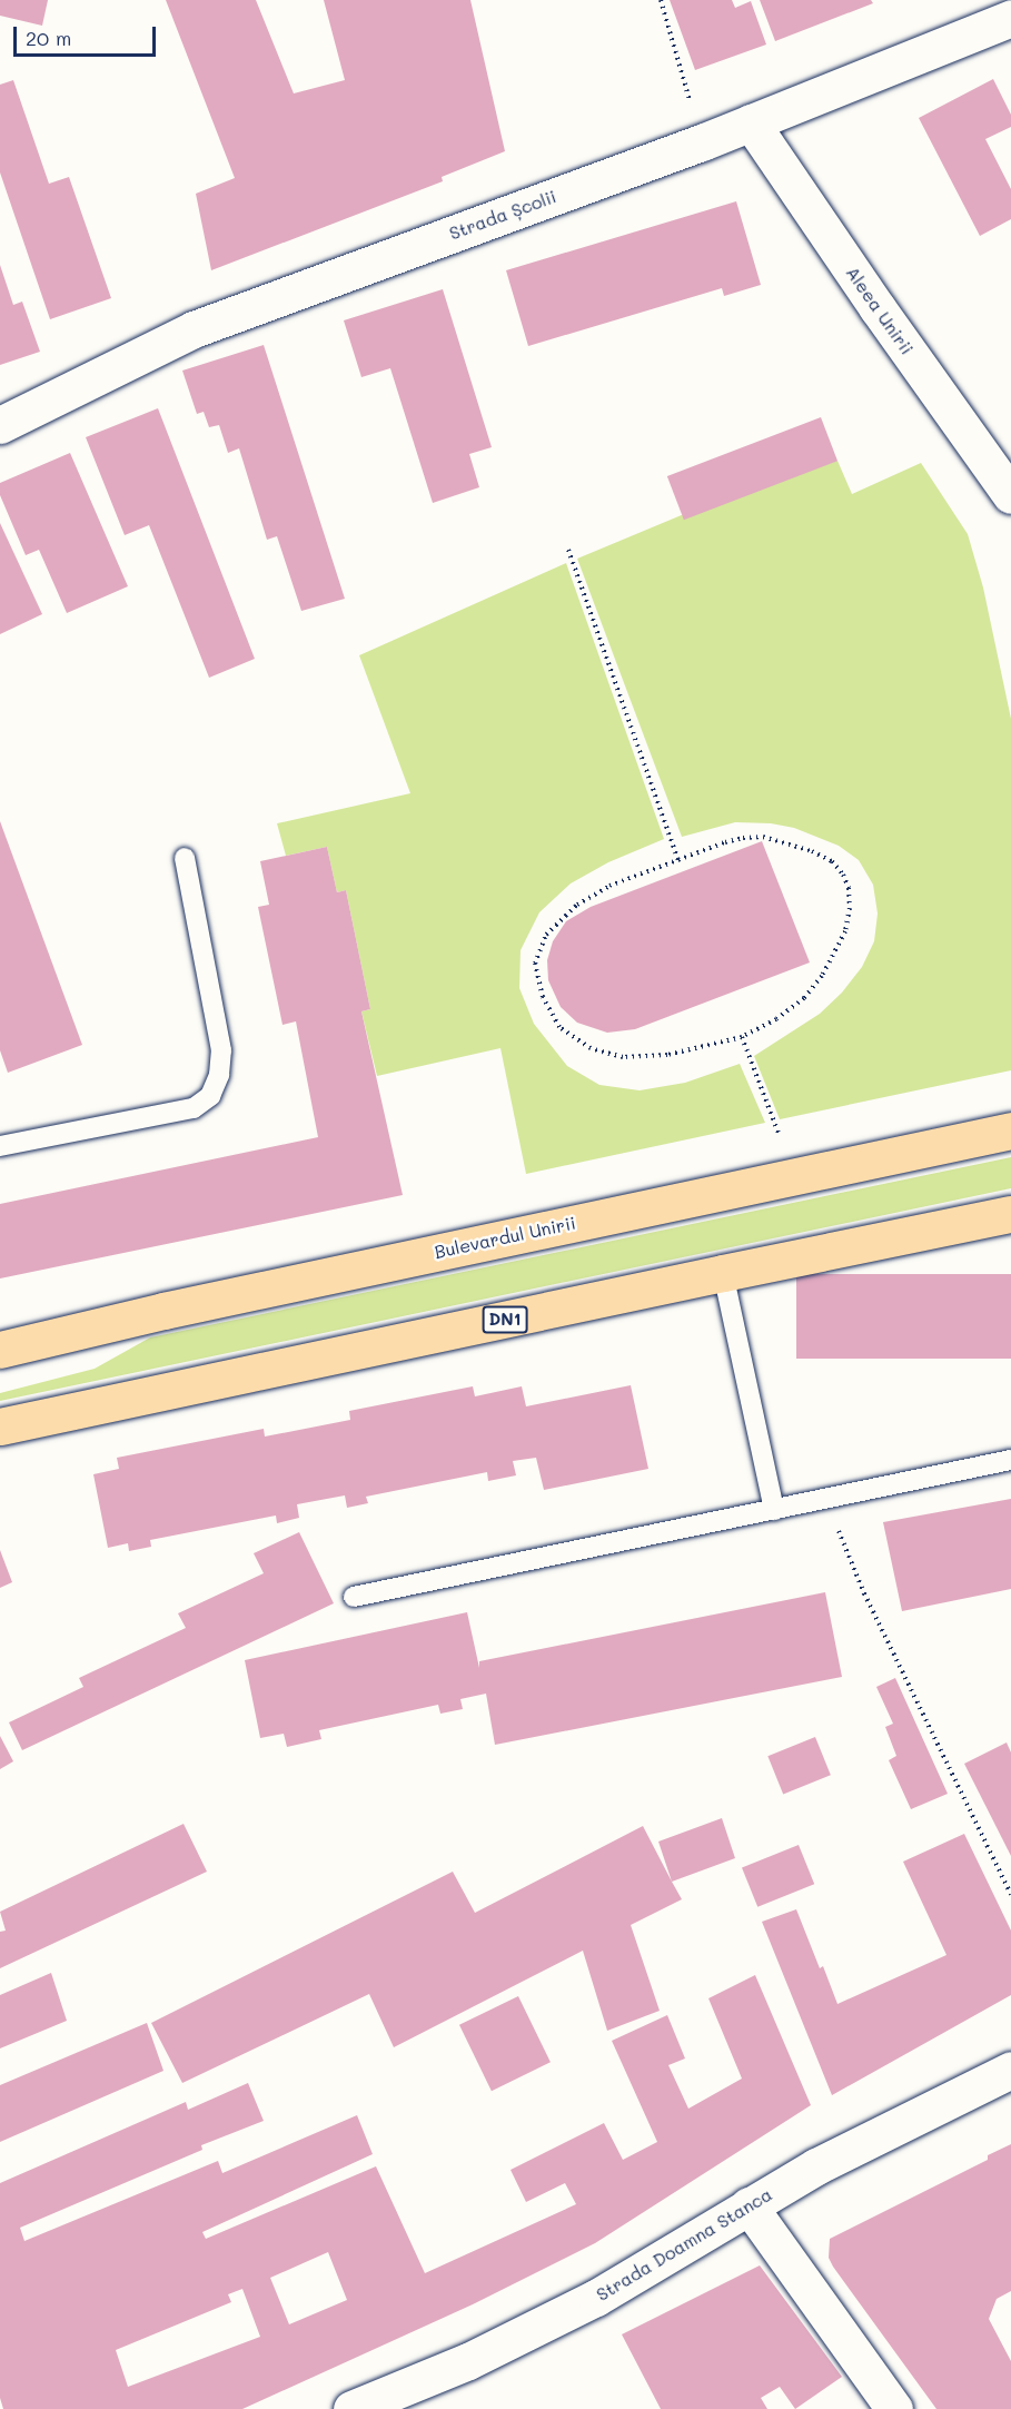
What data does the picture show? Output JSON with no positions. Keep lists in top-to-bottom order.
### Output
{
  "streets": {
    "main road": ["Bulevardul Unirii", "DN1"],
    "street": ["Strada Școlii", "Aleea Unirii", "Strada Doamna Stanca"]
  },
  "crossings": [
    ["Strada Școlii", "Aleea Unirii"]
  ],
  "scale_bar": "20 m"
}
